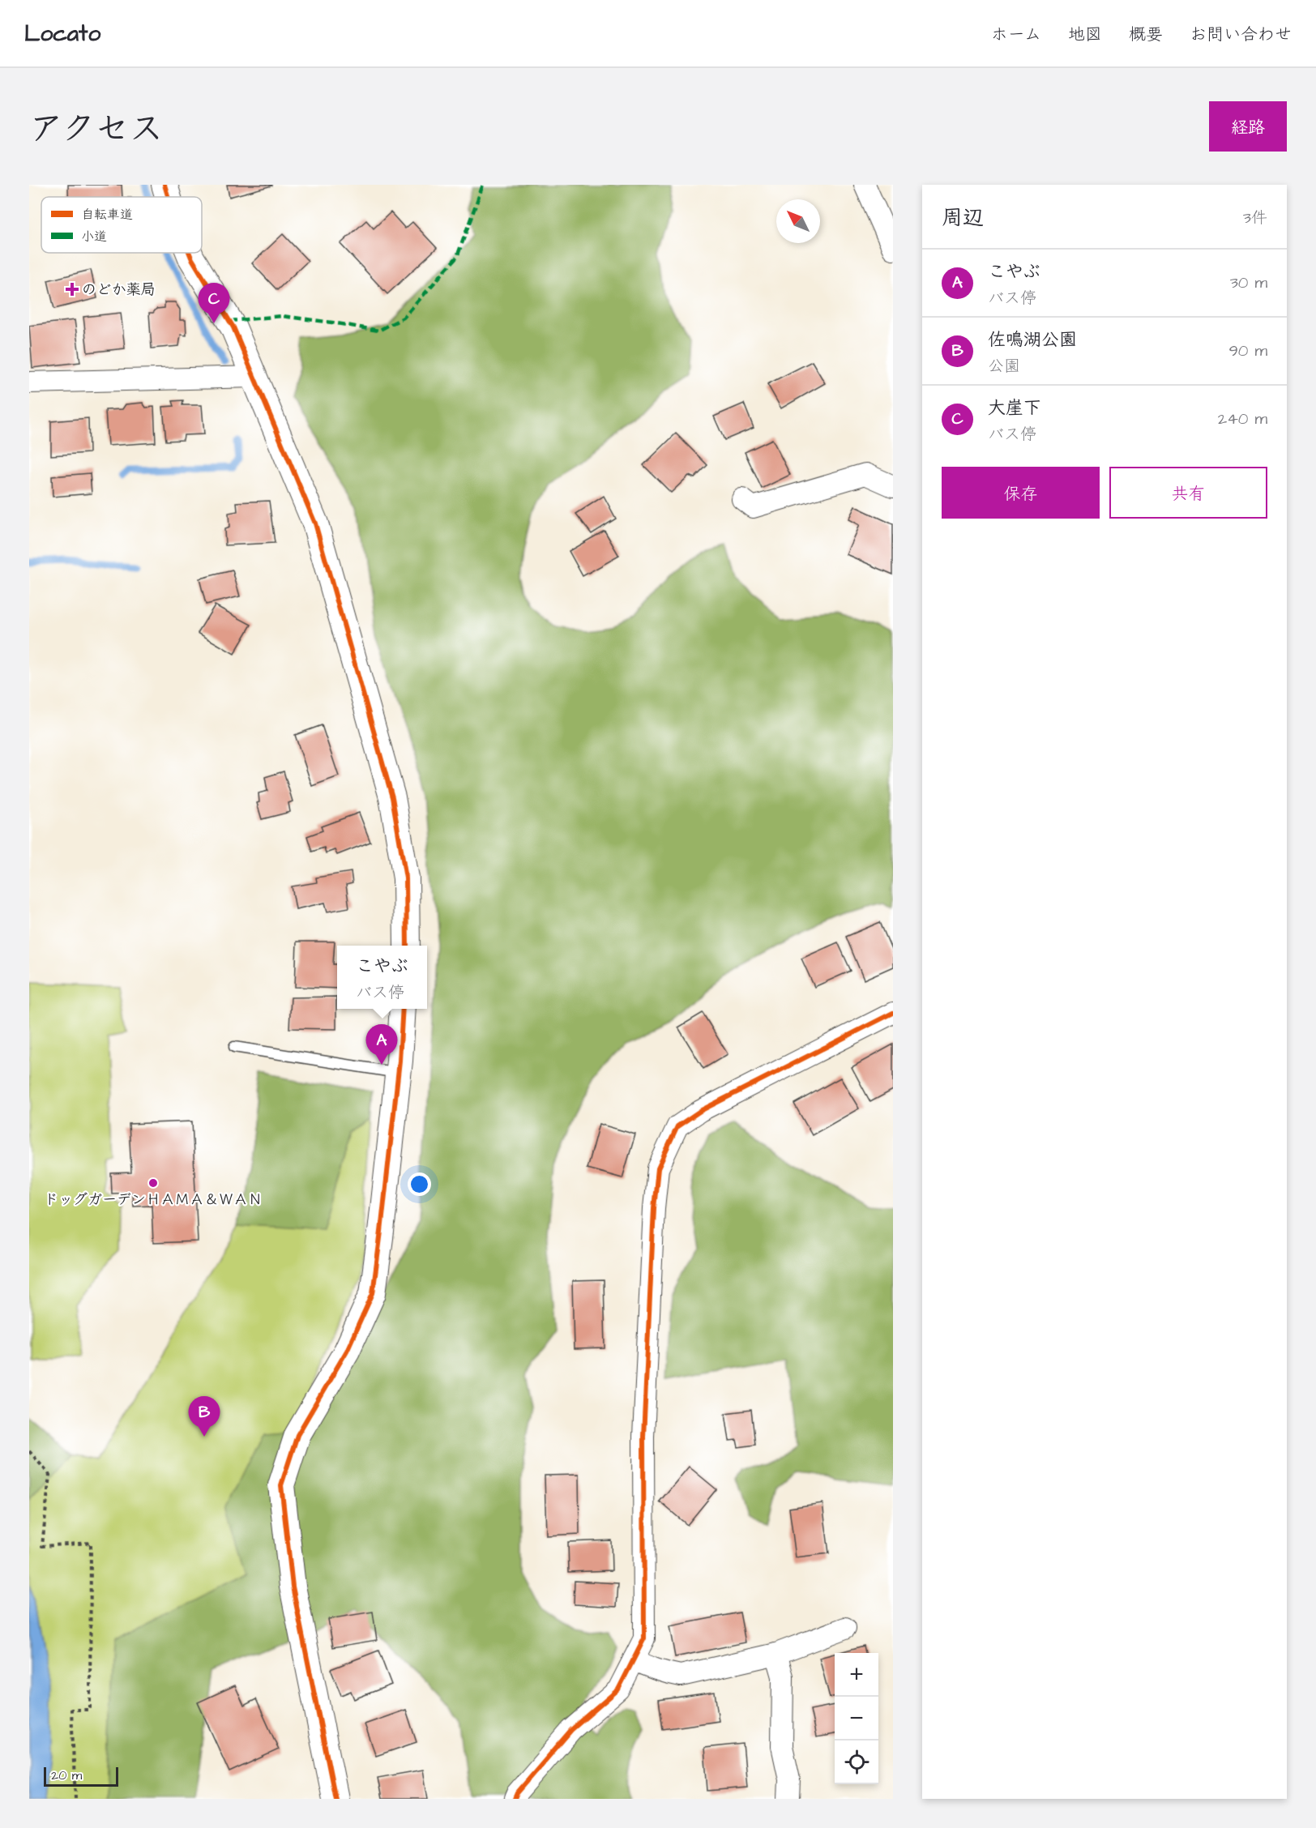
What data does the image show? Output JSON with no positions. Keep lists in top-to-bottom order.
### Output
{
  "places": {
    "health": ["のどか薬局"],
    "other": ["ドッグガーデンＨＡＭＡ＆ＷＡＮ"]
  },
  "legend": ["自転車道", "小道"],
  "scale_bar": "20 m",
  "north": "top left",
  "page": {
    "header": "Locato",
    "nav": [
      "ホーム",
      "地図",
      "概要",
      "お問い合わせ"
    ],
    "title": "アクセス",
    "buttons": [
      "経路",
      ["保存", "共有"]
    ],
    "heading": ["周辺", "3件"],
    "list": [
      {
        "mark": "A",
        "name": "こやぶ",
        "note": "バス停",
        "value": "30 m"
      },
      {
        "mark": "B",
        "name": "佐鳴湖公園",
        "note": "公園",
        "value": "90 m"
      },
      {
        "mark": "C",
        "name": "大崖下",
        "note": "バス停",
        "value": "240 m"
      }
    ],
    "pins": ["C", "A", "B"],
    "popup": ["こやぶ", "バス停"],
    "map_buttons": ["+", "−"],
    "scale": "20 m"
  }
}
